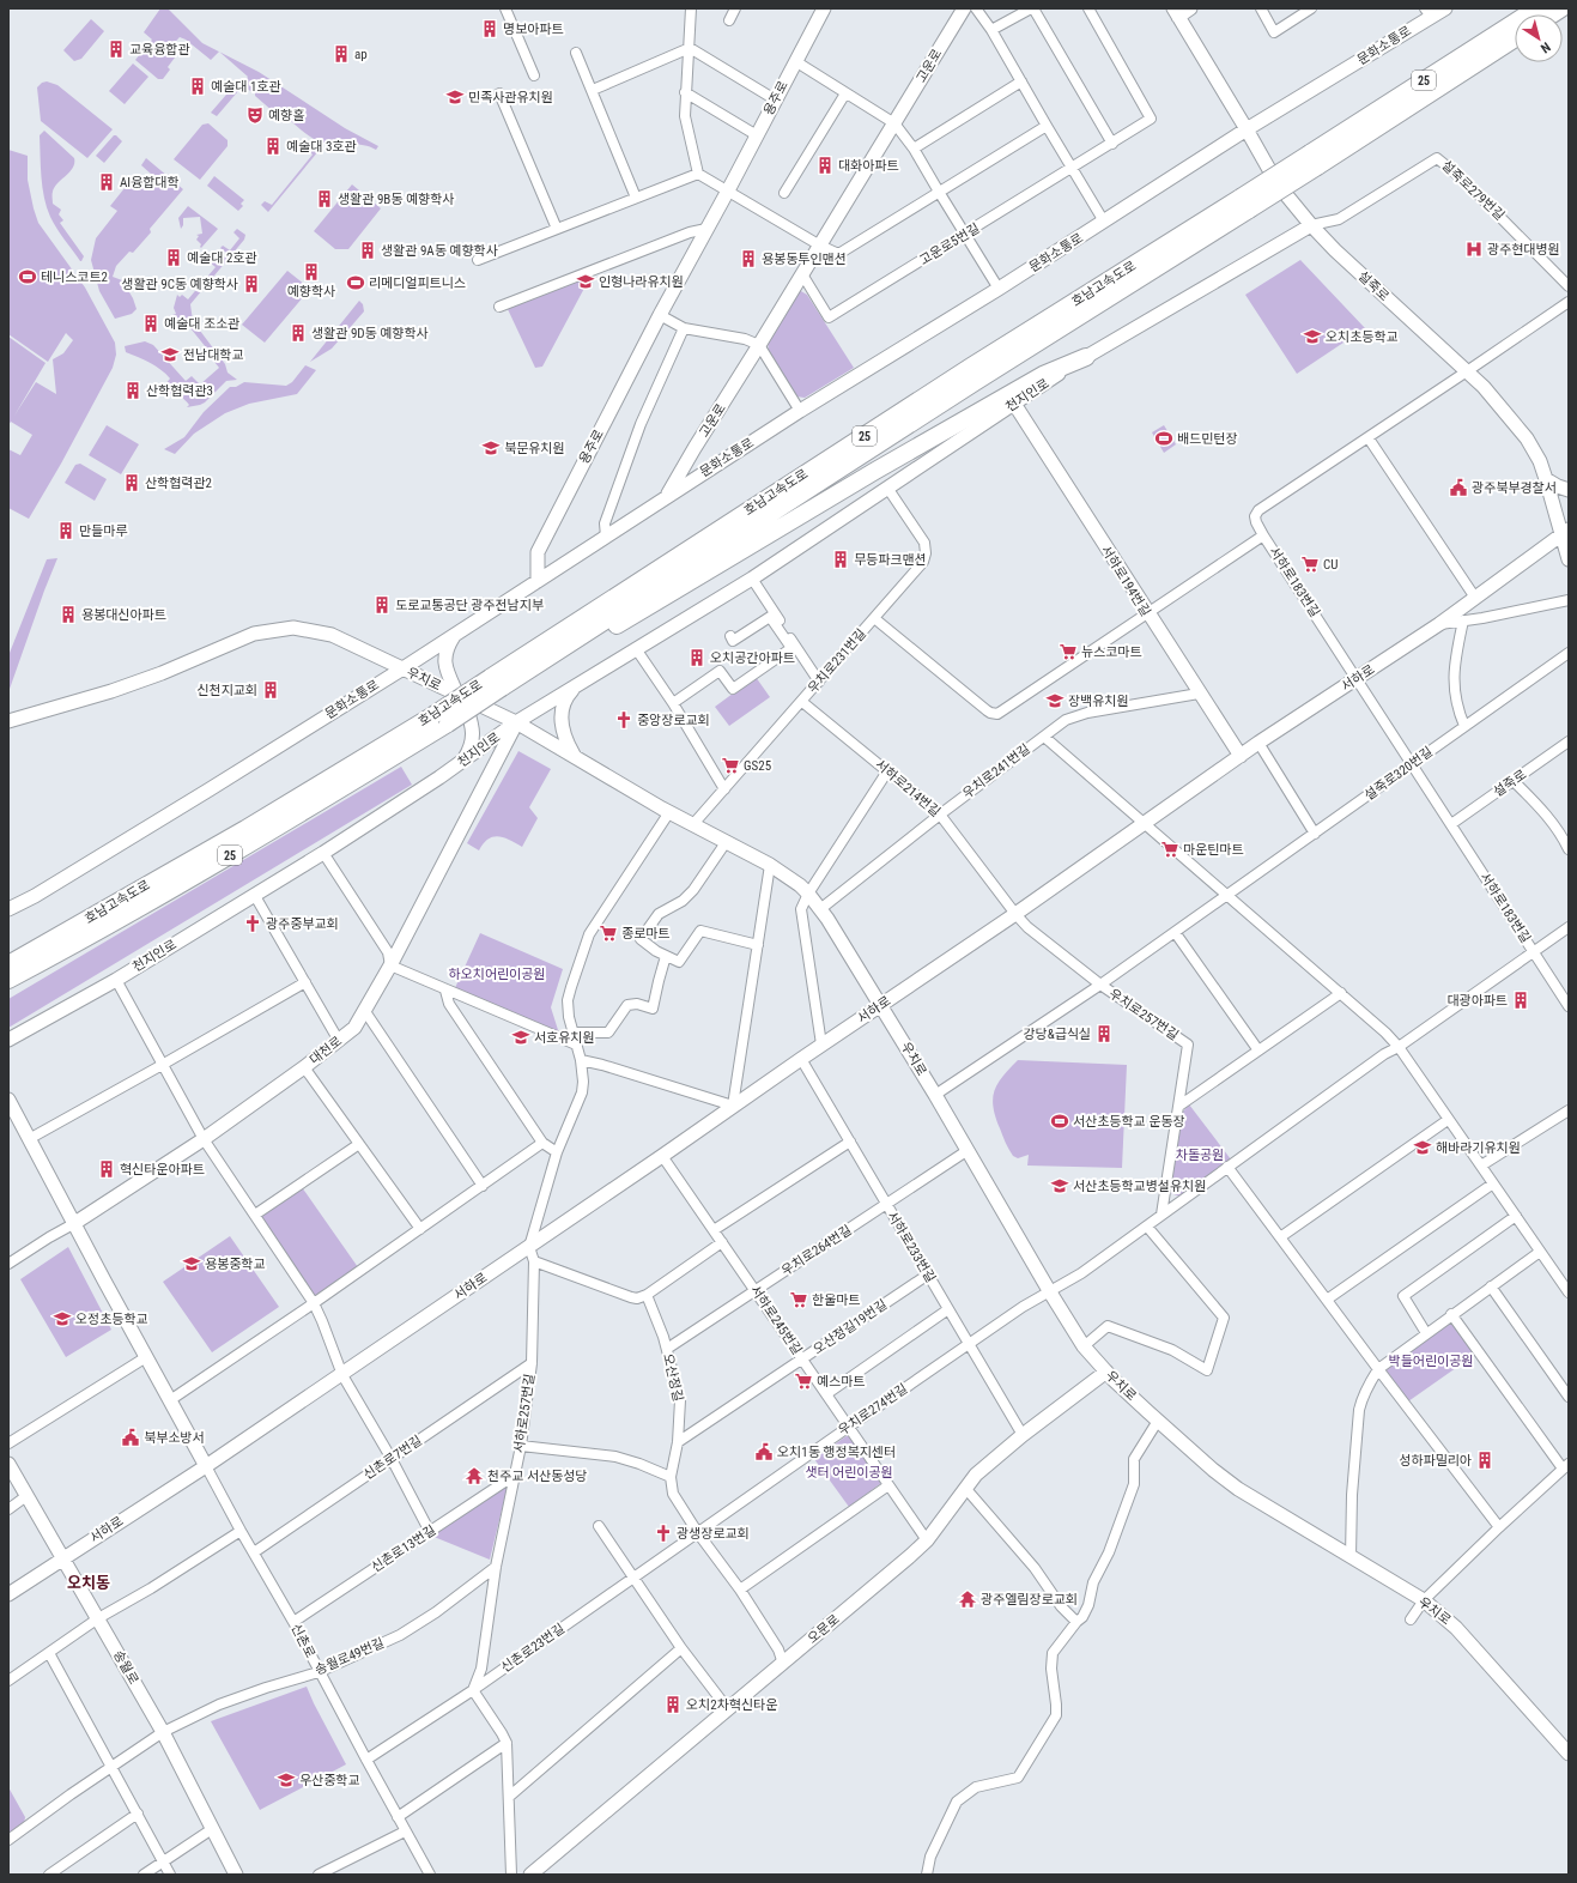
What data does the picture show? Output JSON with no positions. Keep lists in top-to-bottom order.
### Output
{
  "streets": {
    "highway": ["25", "호남고속도로"],
    "street": [
      "문화소통로",
      "고운로",
      "용주로",
      "설죽로279번길",
      "고운로5번길",
      "설죽로",
      "천지인로",
      "서하로194번길",
      "서하로183번길",
      "우치로231번길",
      "서하로",
      "우치로",
      "우치로241번길",
      "설죽로320번길",
      "서하로214번길",
      "우치로257번길",
      "대천로",
      "서하로233번길",
      "우치로264번길",
      "서하로245번길",
      "오산정길19번길",
      "오산정길",
      "우치로274번길",
      "서하로257번길",
      "신촌로7번길",
      "신촌로13번길",
      "오문로",
      "신촌로",
      "신촌로23번길",
      "송월로49번길",
      "송월로"
    ]
  },
  "crossings": [
    ["문화소통로", "고운로"],
    ["문화소통로", "용주로"],
    ["문화소통로", "설죽로"],
    ["문화소통로", "우치로"],
    ["고운로", "고운로5번길"],
    ["설죽로279번길", "설죽로"],
    ["설죽로279번길", "천지인로"],
    ["설죽로", "천지인로"],
    ["설죽로", "서하로183번길"],
    ["설죽로", "서하로"],
    ["천지인로", "서하로194번길"],
    ["천지인로", "우치로231번길"],
    ["천지인로", "우치로"],
    ["천지인로", "대천로"],
    ["서하로194번길", "서하로183번길"],
    ["서하로194번길", "서하로"],
    ["서하로194번길", "우치로241번길"],
    ["서하로183번길", "우치로231번길"],
    ["서하로183번길", "서하로"],
    ["서하로183번길", "설죽로320번길"],
    ["서하로183번길", "우치로274번길"],
    ["우치로231번길", "우치로"],
    ["우치로231번길", "서하로214번길"],
    ["서하로", "우치로"],
    ["서하로", "서하로214번길"],
    ["서하로", "서하로233번길"],
    ["서하로", "서하로245번길"],
    ["서하로", "서하로257번길"],
    ["서하로", "신촌로"],
    ["서하로", "송월로"],
    ["우치로", "우치로241번길"],
    ["우치로", "우치로257번길"],
    ["우치로", "대천로"],
    ["우치로", "우치로264번길"],
    ["우치로", "우치로274번길"],
    ["우치로", "오문로"],
    ["우치로241번길", "서하로214번길"],
    ["설죽로320번길", "우치로257번길"],
    ["우치로257번길", "우치로274번길"],
    ["서하로233번길", "우치로264번길"],
    ["서하로233번길", "오산정길19번길"],
    ["서하로233번길", "우치로274번길"],
    ["서하로233번길", "오문로"],
    ["우치로264번길", "서하로245번길"],
    ["우치로264번길", "오산정길"],
    ["서하로245번길", "오산정길19번길"],
    ["서하로245번길", "우치로274번길"],
    ["서하로245번길", "오문로"],
    ["오산정길19번길", "오산정길"],
    ["오산정길", "우치로274번길"],
    ["오산정길", "오문로"],
    ["오산정길", "신촌로23번길"],
    ["우치로274번길", "신촌로23번길"],
    ["서하로257번길", "신촌로7번길"],
    ["서하로257번길", "신촌로13번길"],
    ["서하로257번길", "신촌로23번길"],
    ["서하로257번길", "송월로49번길"],
    ["신촌로7번길", "신촌로"],
    ["신촌로13번길", "신촌로"],
    ["신촌로", "신촌로23번길"],
    ["신촌로", "송월로49번길"],
    ["송월로49번길", "송월로"]
  ],
  "districts": ["오치동"],
  "parks": [
    "하오치어린이공원",
    "차돌공원",
    "박들어린이공원",
    "샛터 어린이공원"
  ],
  "places": {
    "building": [
      "명보아파트",
      "교육융합관",
      "ap",
      "예술대 1호관",
      "예술대 3호관",
      "대화아파트",
      "AI융합대학",
      "생활관 9B동 예향학사",
      "생활관 9A동 예향학사",
      "예술대 2호관",
      "용봉동투인맨션",
      "예향학사",
      "생활관 9C동 예향학사",
      "예술대 조소관",
      "생활관 9D동 예향학사",
      "산학협력관3",
      "산학협력관2",
      "만들마루",
      "무등파크맨션",
      "도로교통공단 광주전남지부",
      "용봉대신아파트",
      "오치공간아파트",
      "신천지교회",
      "대광아파트",
      "강당&급식실",
      "혁신타운아파트",
      "성하파밀리아",
      "오치2차혁신타운"
    ],
    "school or university": [
      "민족사관유치원",
      "인형나라유치원",
      "오치초등학교",
      "전남대학교",
      "북문유치원",
      "장백유치원",
      "서호유치원",
      "해바라기유치원",
      "서산초등학교병설유치원",
      "용봉중학교",
      "오정초등학교",
      "우산중학교"
    ],
    "theatre": ["예향홀"],
    "hospital": ["광주현대병원"],
    "sports": [
      "테니스코트2",
      "리메디얼피트니스",
      "배드민턴장",
      "서산초등학교 운동장"
    ],
    "public building": ["광주북부경찰서", "북부소방서", "오치1동 행정복지센터"],
    "supermarket": [
      "CU",
      "뉴스코마트",
      "GS25",
      "마운틴마트",
      "종로마트",
      "한울마트",
      "예스마트"
    ],
    "church": ["중앙장로교회", "광주중부교회", "광생장로교회"],
    "temple": ["천주교 서산동성당", "광주엘림장로교회"]
  },
  "north": "bottom right"
}
